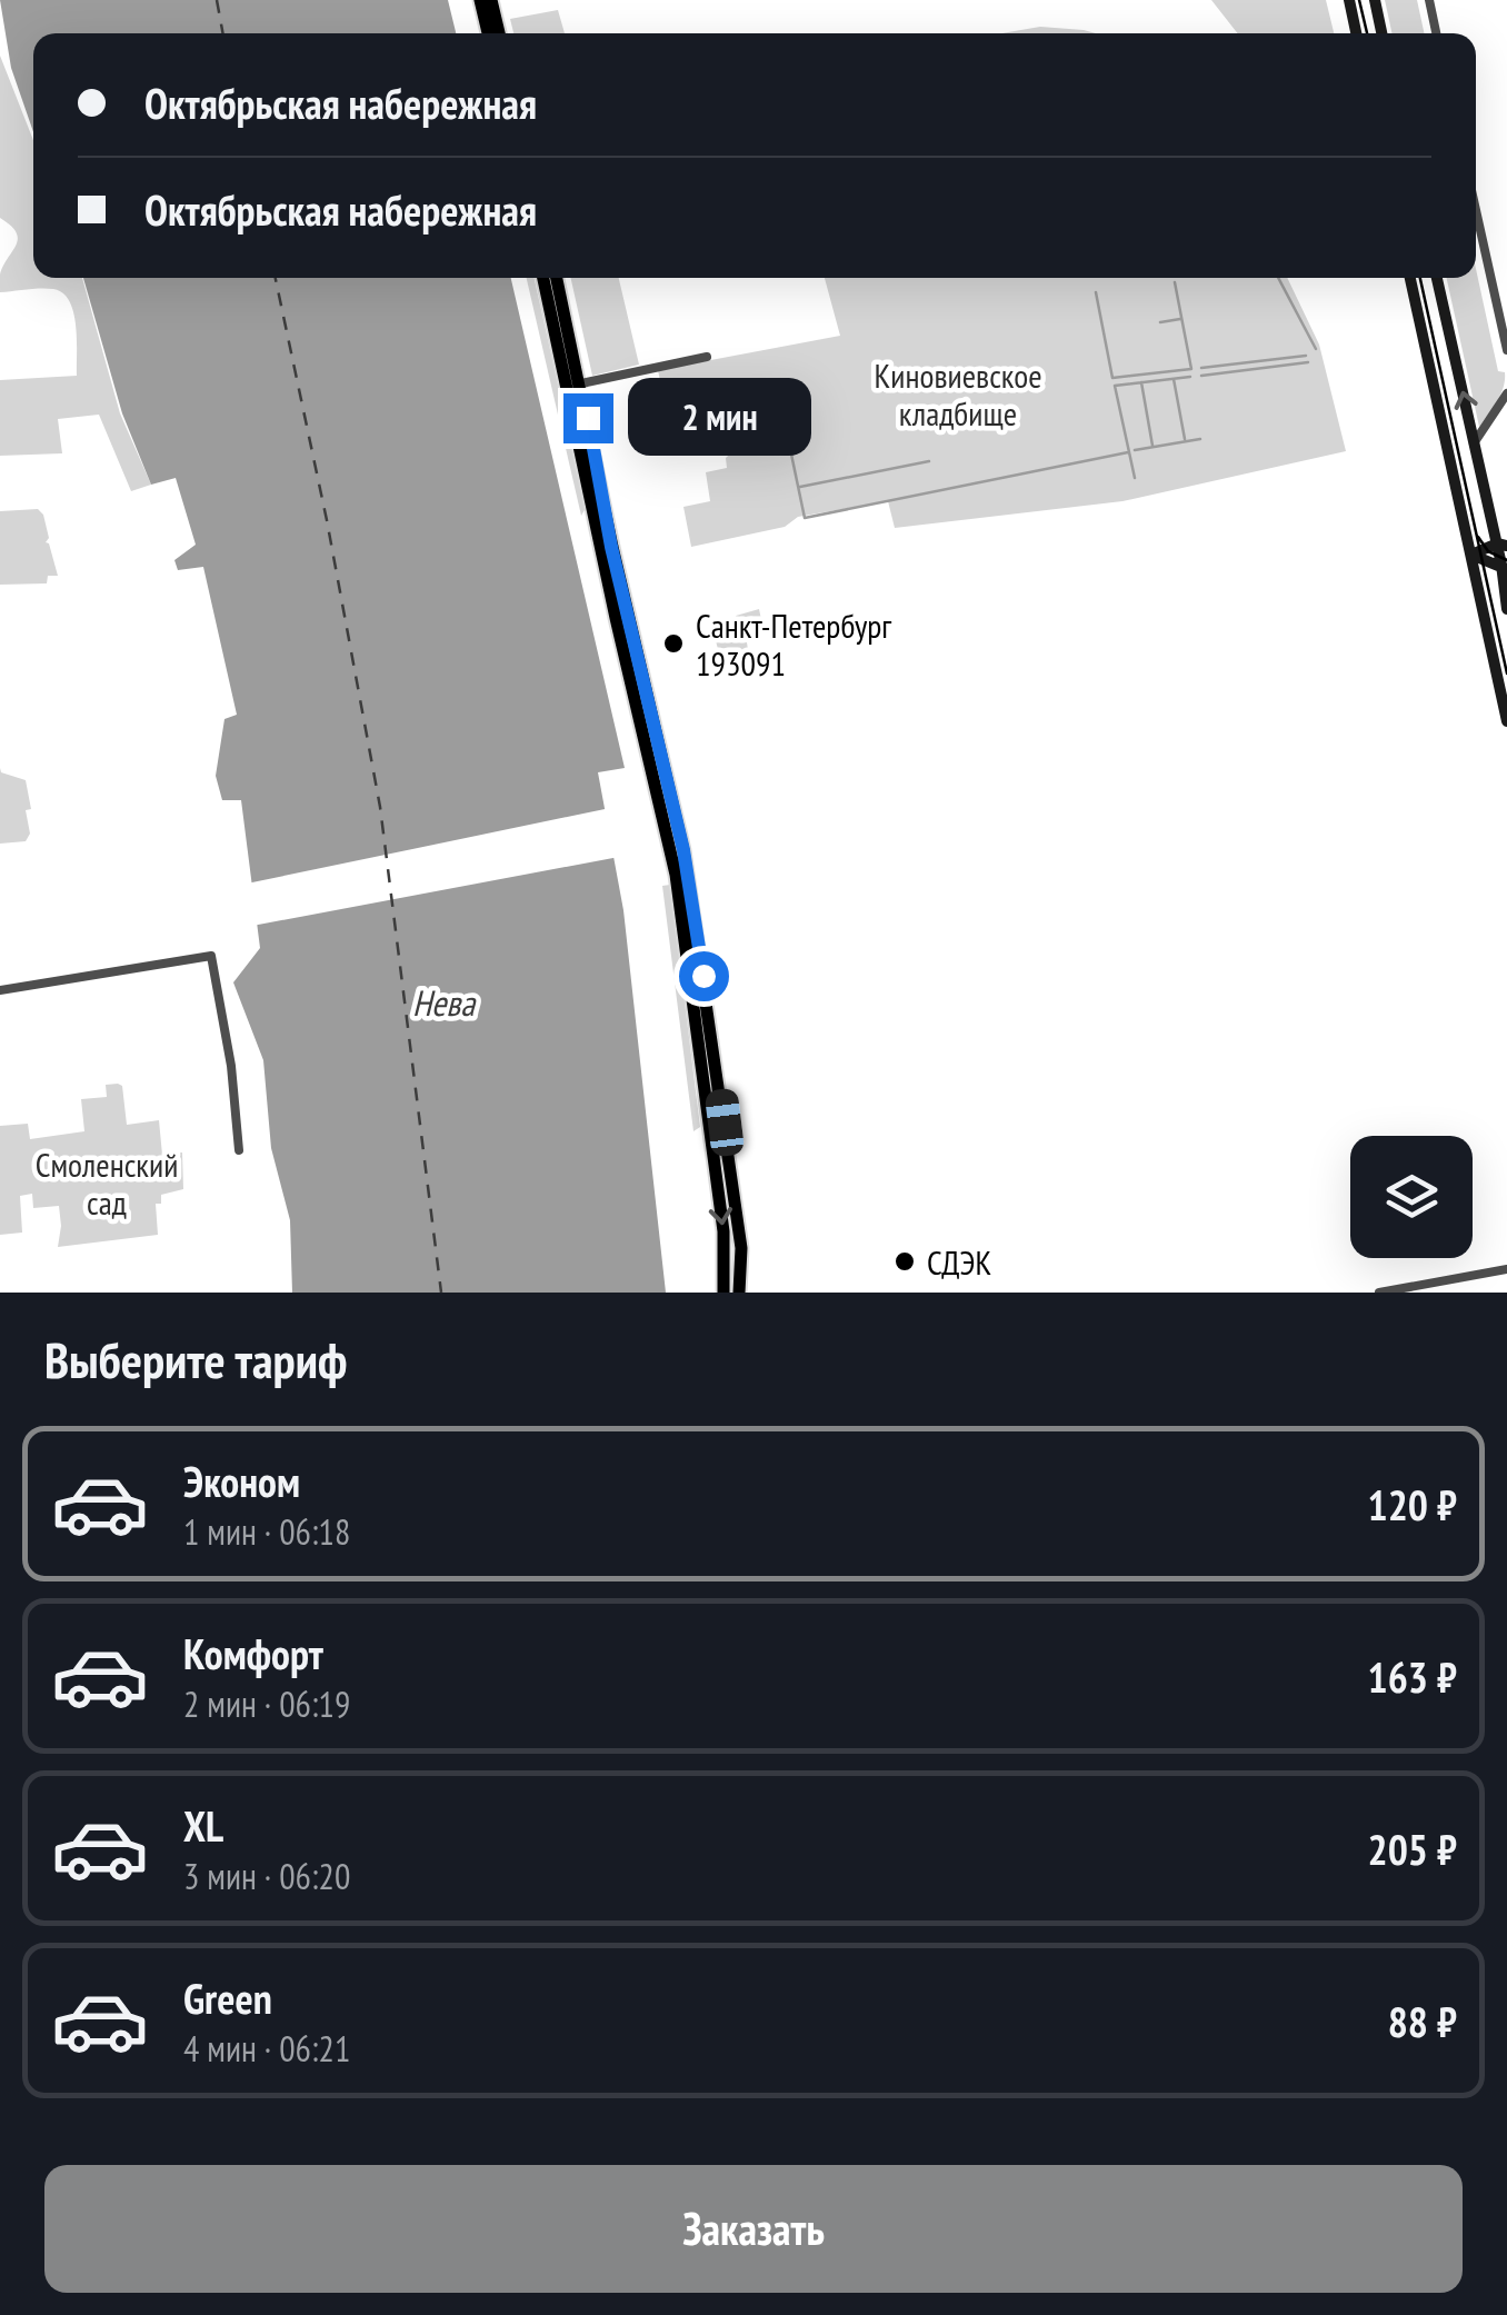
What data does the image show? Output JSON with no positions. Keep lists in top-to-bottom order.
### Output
{
  "water": ["Нева"],
  "parks": ["Киновиевское кладбище", "Смоленский сад"],
  "places": ["Санкт-Петербург 193091", "СДЭК"],
  "page": {
    "banner": ["Октябрьская набережная", "Октябрьская набережная"],
    "bubble": "2 мин",
    "heading": "Выберите тариф",
    "list": [
      {
        "name": "Эконом",
        "note": "1 мин · 06:18",
        "value": "120 ₽"
      },
      {
        "name": "Комфорт",
        "note": "2 мин · 06:19",
        "value": "163 ₽"
      },
      {
        "name": "XL",
        "note": "3 мин · 06:20",
        "value": "205 ₽"
      },
      {
        "name": "Green",
        "note": "4 мин · 06:21",
        "value": "88 ₽"
      }
    ],
    "buttons": "Заказать"
  }
}
